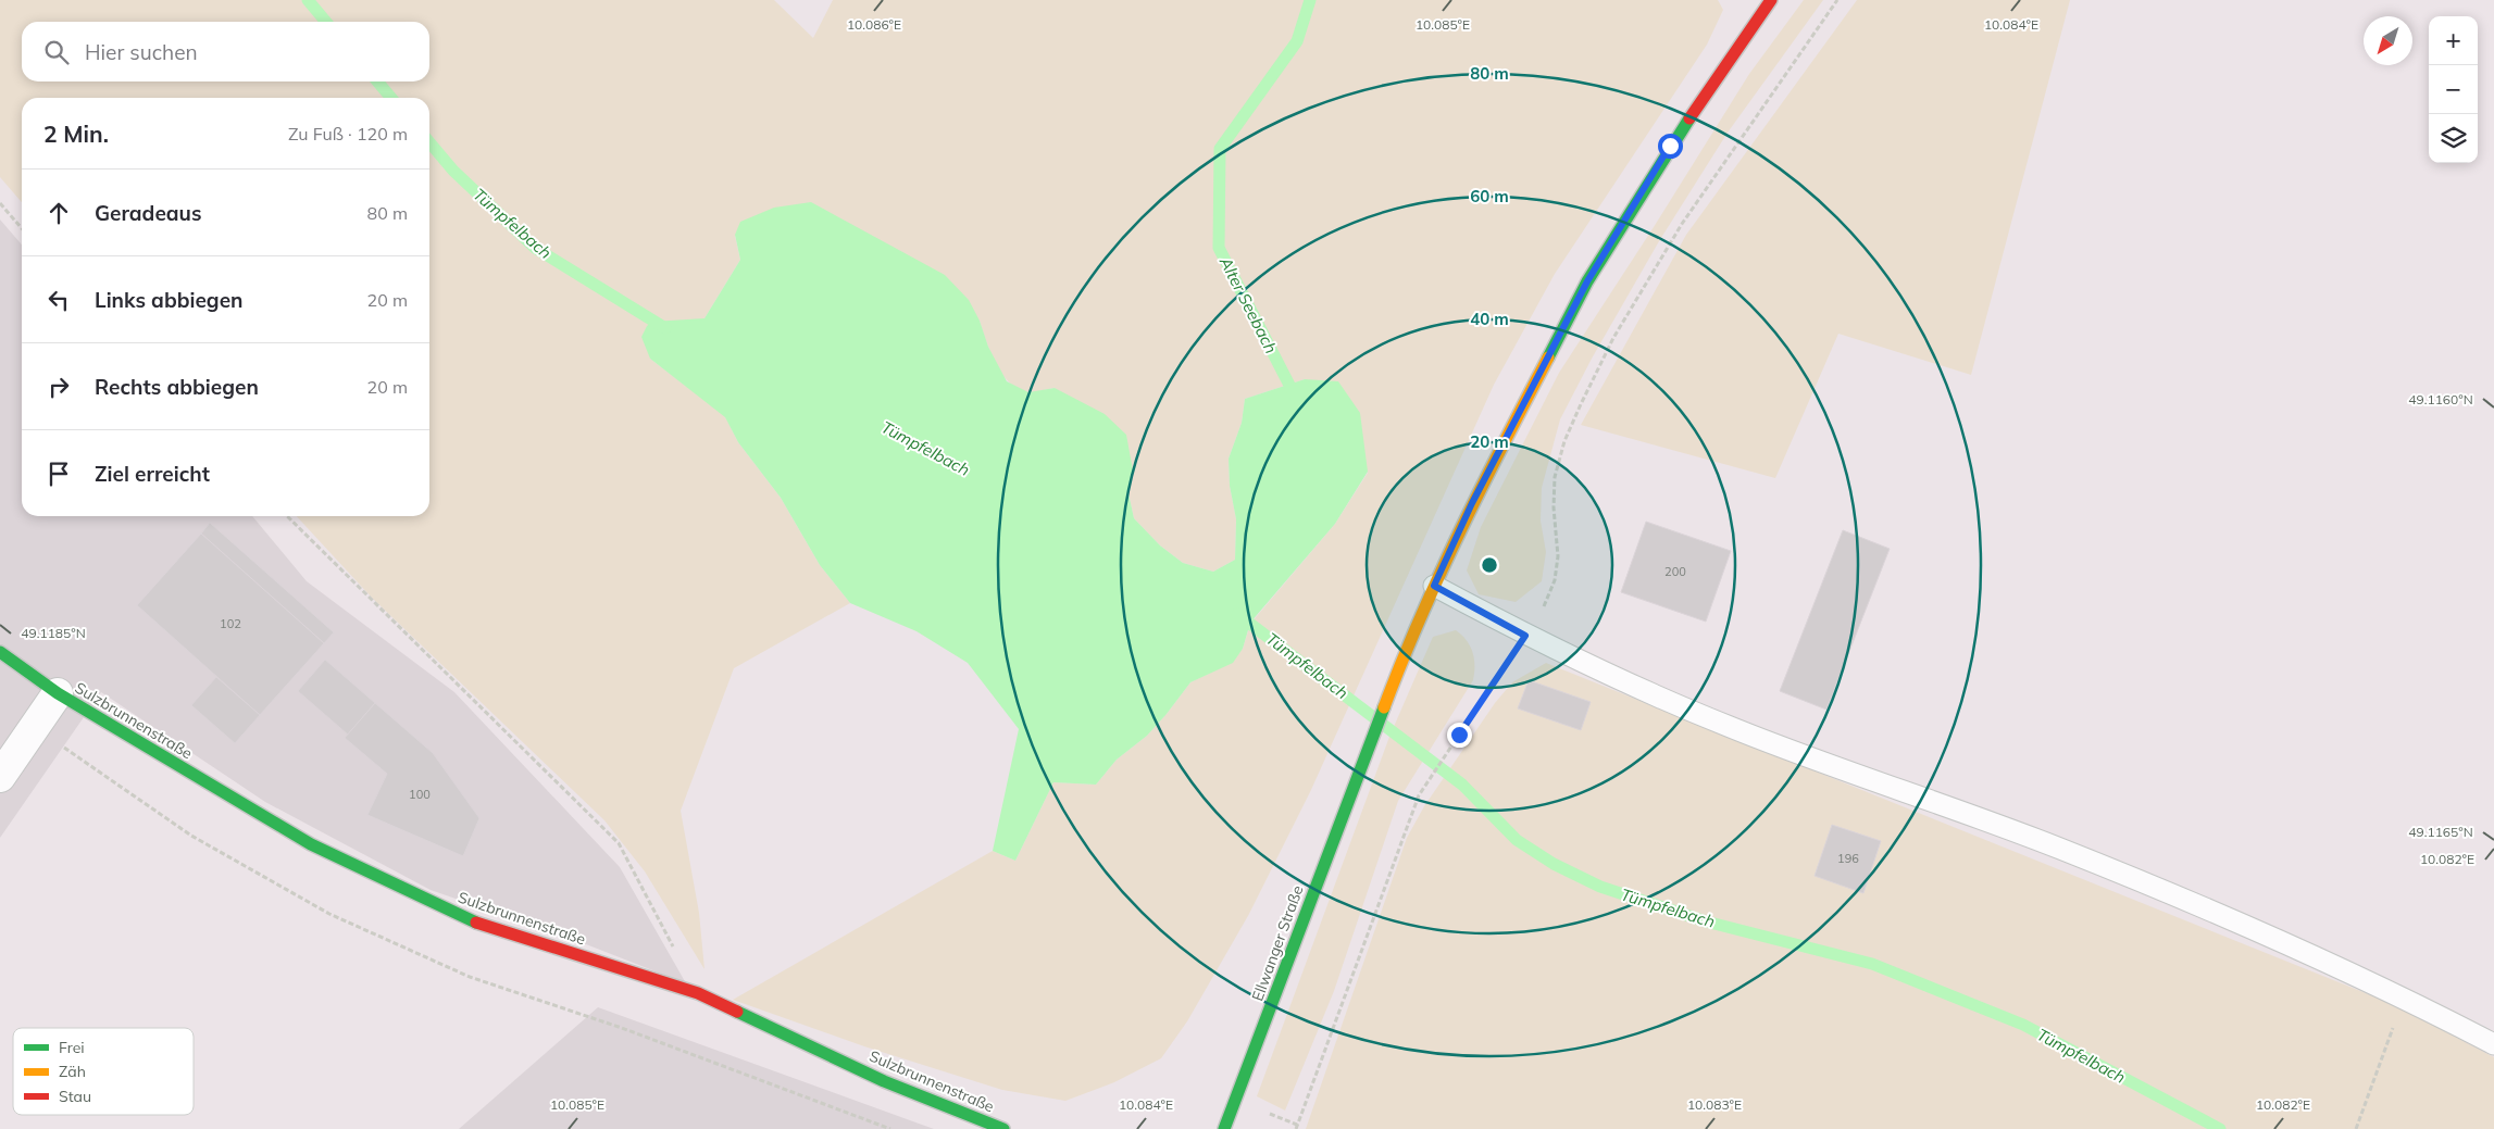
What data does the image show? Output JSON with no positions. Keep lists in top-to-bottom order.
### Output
{
  "streets": {
    "main road": ["Sulzbrunnenstraße", "Ellwanger Straße"]
  },
  "water": ["Tümpfelbach", "Alter Seebach"],
  "house_numbers": [
    "200",
    "102",
    "100",
    "196"
  ],
  "legend": ["Frei", "Zäh", "Stau"],
  "north": "bottom left",
  "page": {
    "map_buttons": ["+", "−"],
    "search": "Hier suchen",
    "heading": ["2 Min.", "Zu Fuß · 120 m"],
    "list": [
      ["Geradeaus", "80 m"],
      ["Links abbiegen", "20 m"],
      ["Rechts abbiegen", "20 m"],
      "Ziel erreicht"
    ]
  },
  "coordinates": [
    "10.086°E",
    "10.085°E",
    "10.084°E",
    "49.1160°N",
    "49.1185°N",
    "49.1165°N",
    "10.082°E",
    "10.083°E"
  ],
  "rings": [
    "80 m",
    "60 m",
    "40 m",
    "20 m"
  ]
}
